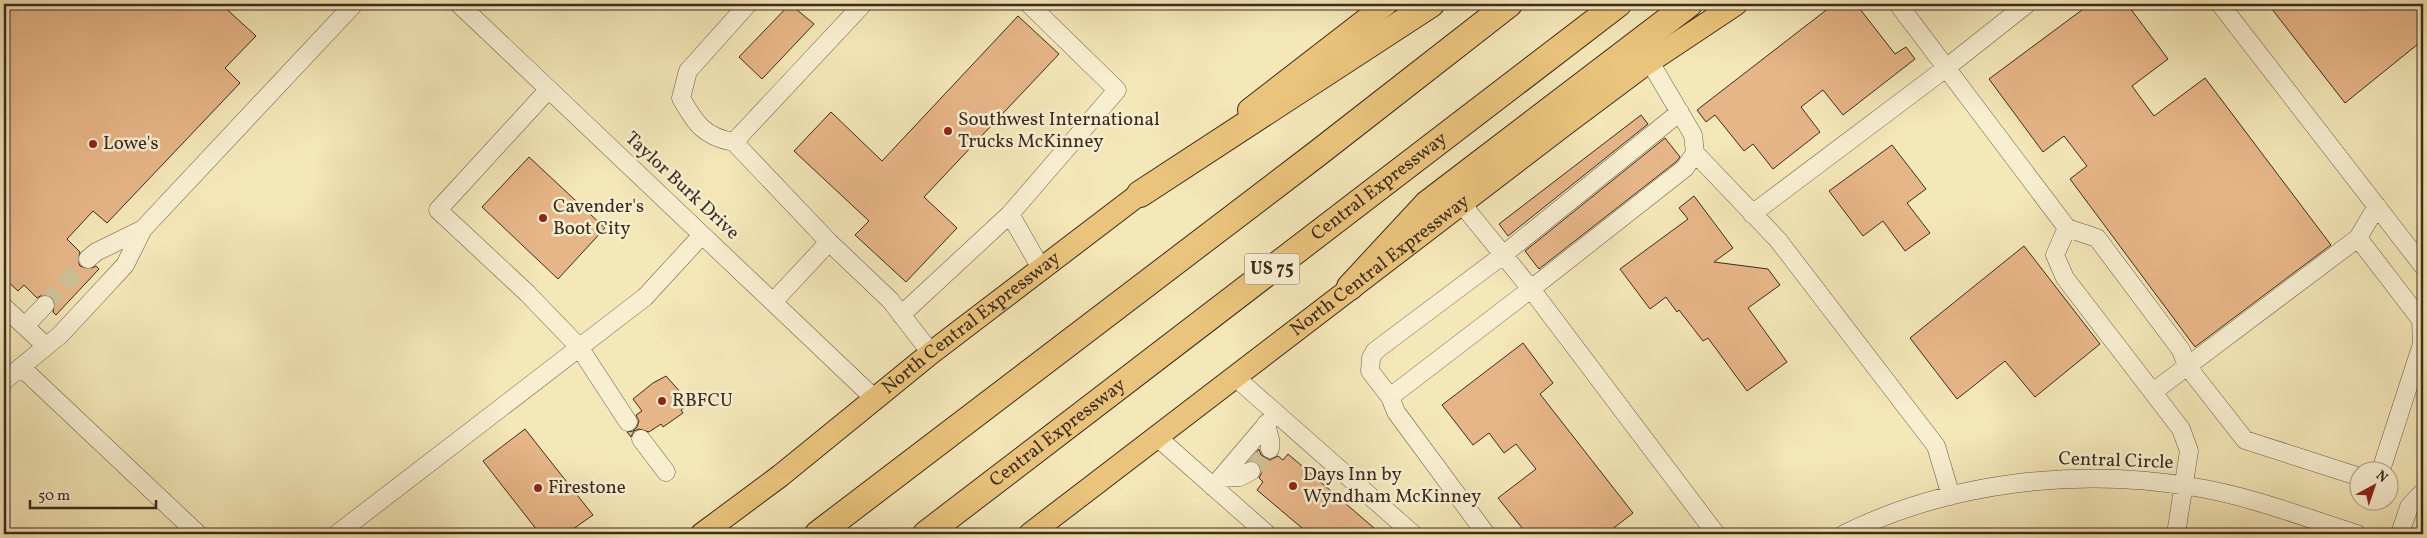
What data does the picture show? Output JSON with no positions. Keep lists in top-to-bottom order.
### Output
{
  "streets": {
    "highway": ["Central Expressway", "US 75"],
    "main road": ["North Central Expressway"],
    "street": ["Taylor Burk Drive", "Central Circle"]
  },
  "crossings": [
    ["Taylor Burk Drive", "North Central Expressway"]
  ],
  "places": [
    "Southwest International Trucks McKinney",
    "Lowe's",
    "Cavender's Boot City",
    "RBFCU",
    "Days Inn by Wyndham McKinney",
    "Firestone"
  ],
  "scale_bar": "50 m",
  "north": "top right"
}
